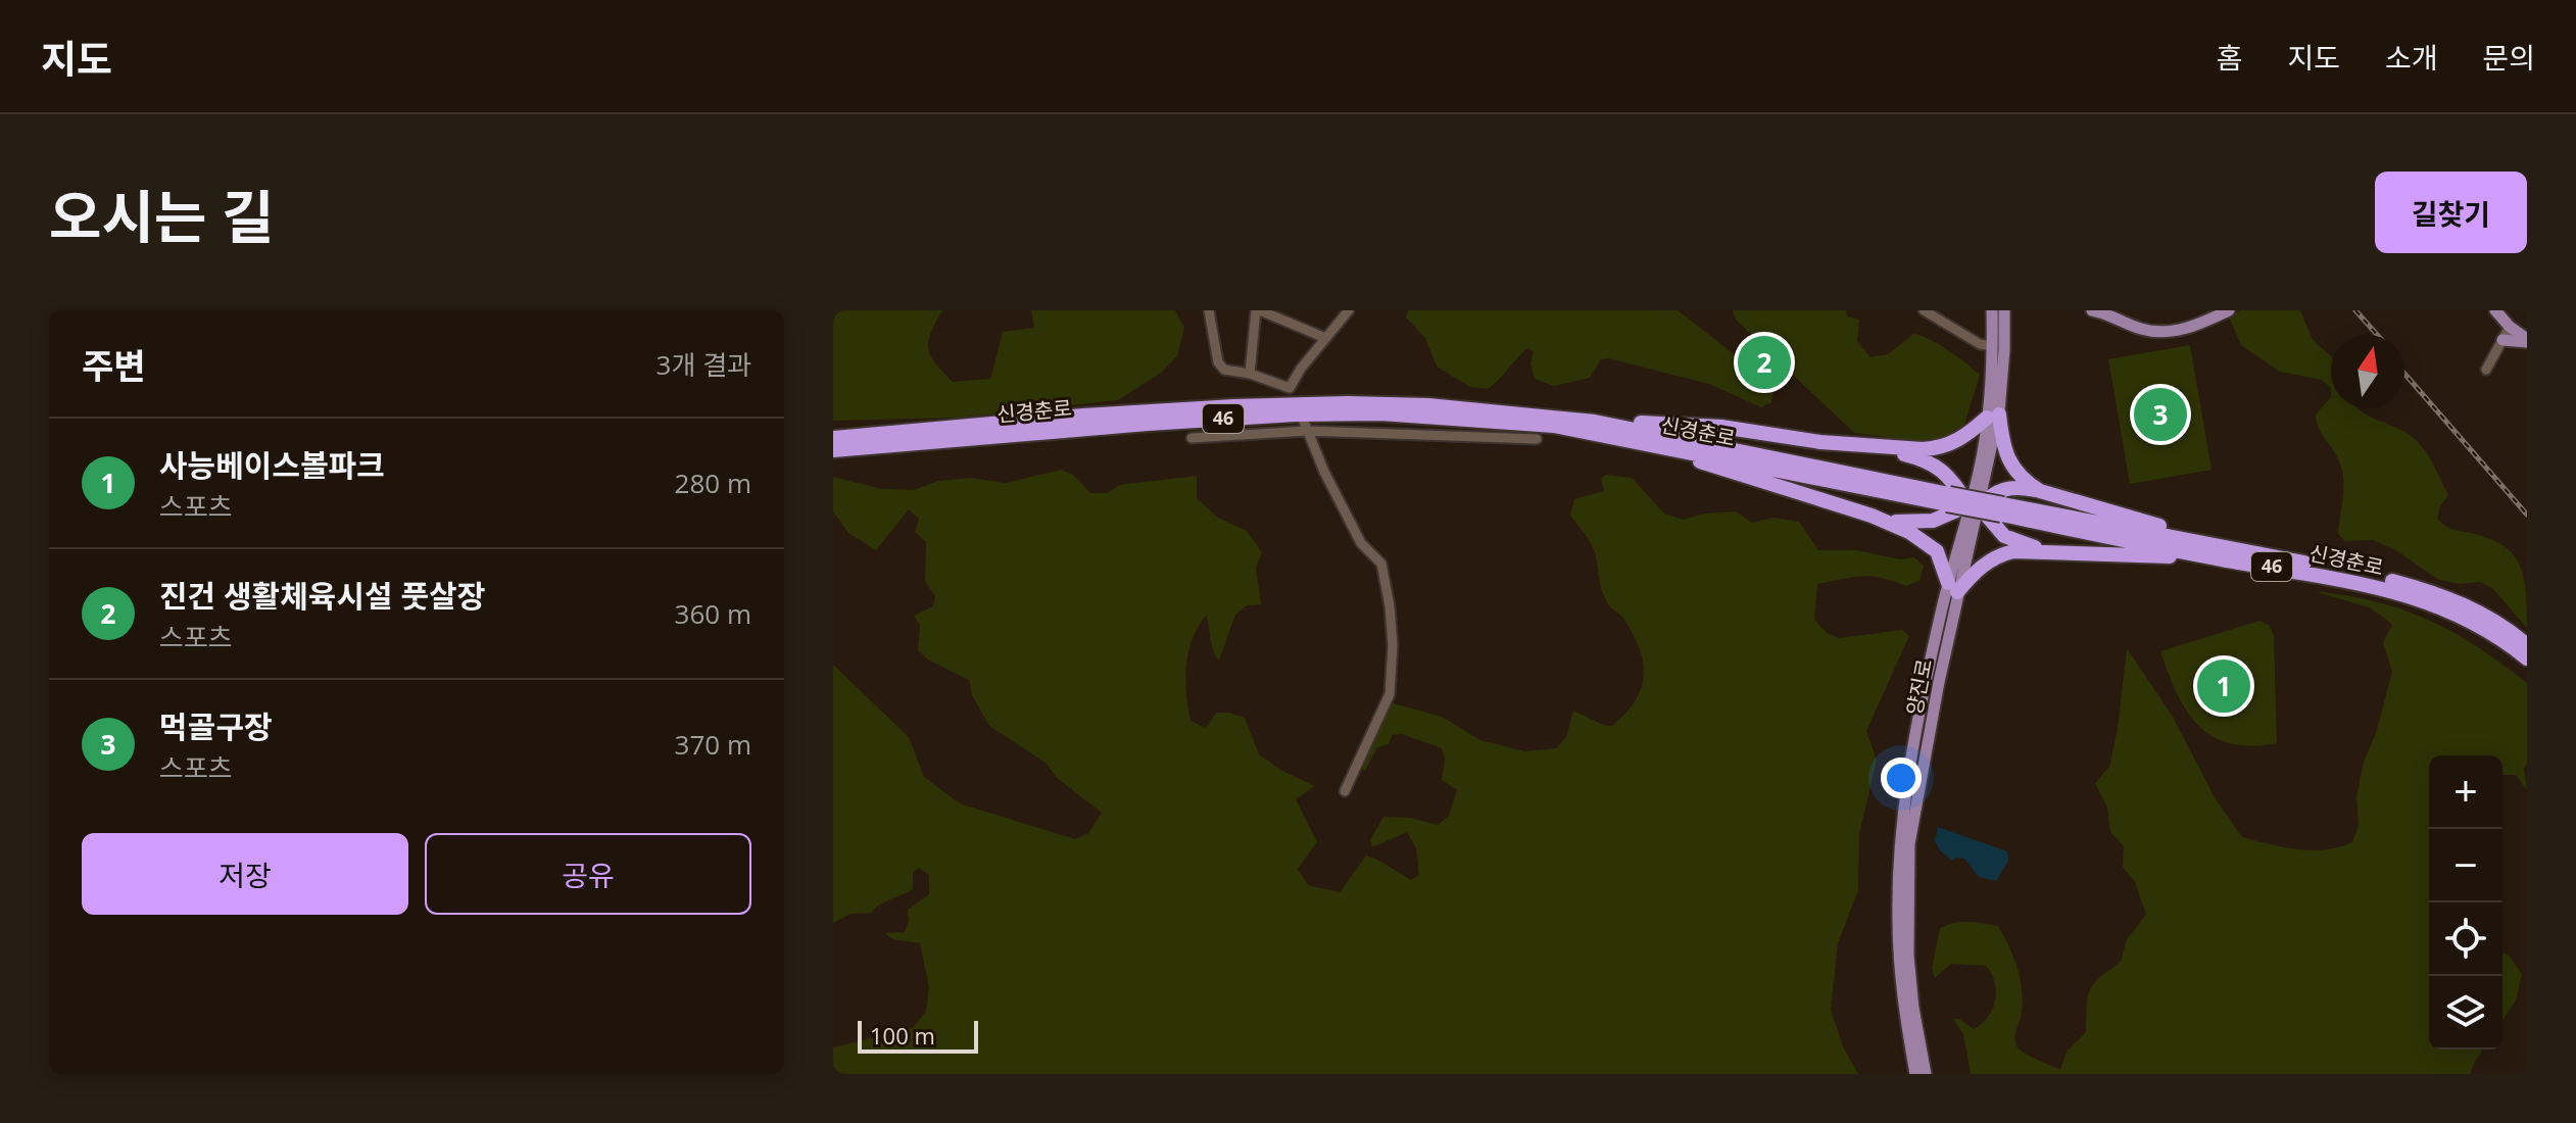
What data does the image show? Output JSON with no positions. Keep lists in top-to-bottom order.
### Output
{
  "streets": {
    "highway": ["신경춘로", "46"],
    "main road": ["양진로"]
  },
  "scale_bar": "100 m",
  "north": "top",
  "page": {
    "header": "지도",
    "nav": [
      "홈",
      "지도",
      "소개",
      "문의"
    ],
    "title": "오시는 길",
    "buttons": [
      "길찾기",
      ["저장", "공유"]
    ],
    "heading": ["주변", "3개 결과"],
    "pins": ["2", "3", "1"],
    "list": [
      {
        "mark": "1",
        "name": "사능베이스볼파크",
        "note": "스포츠",
        "value": "280 m"
      },
      {
        "mark": "2",
        "name": "진건 생활체육시설 풋살장",
        "note": "스포츠",
        "value": "360 m"
      },
      {
        "mark": "3",
        "name": "먹골구장",
        "note": "스포츠",
        "value": "370 m"
      }
    ],
    "map_buttons": ["+", "−"],
    "scale": "100 m"
  }
}
